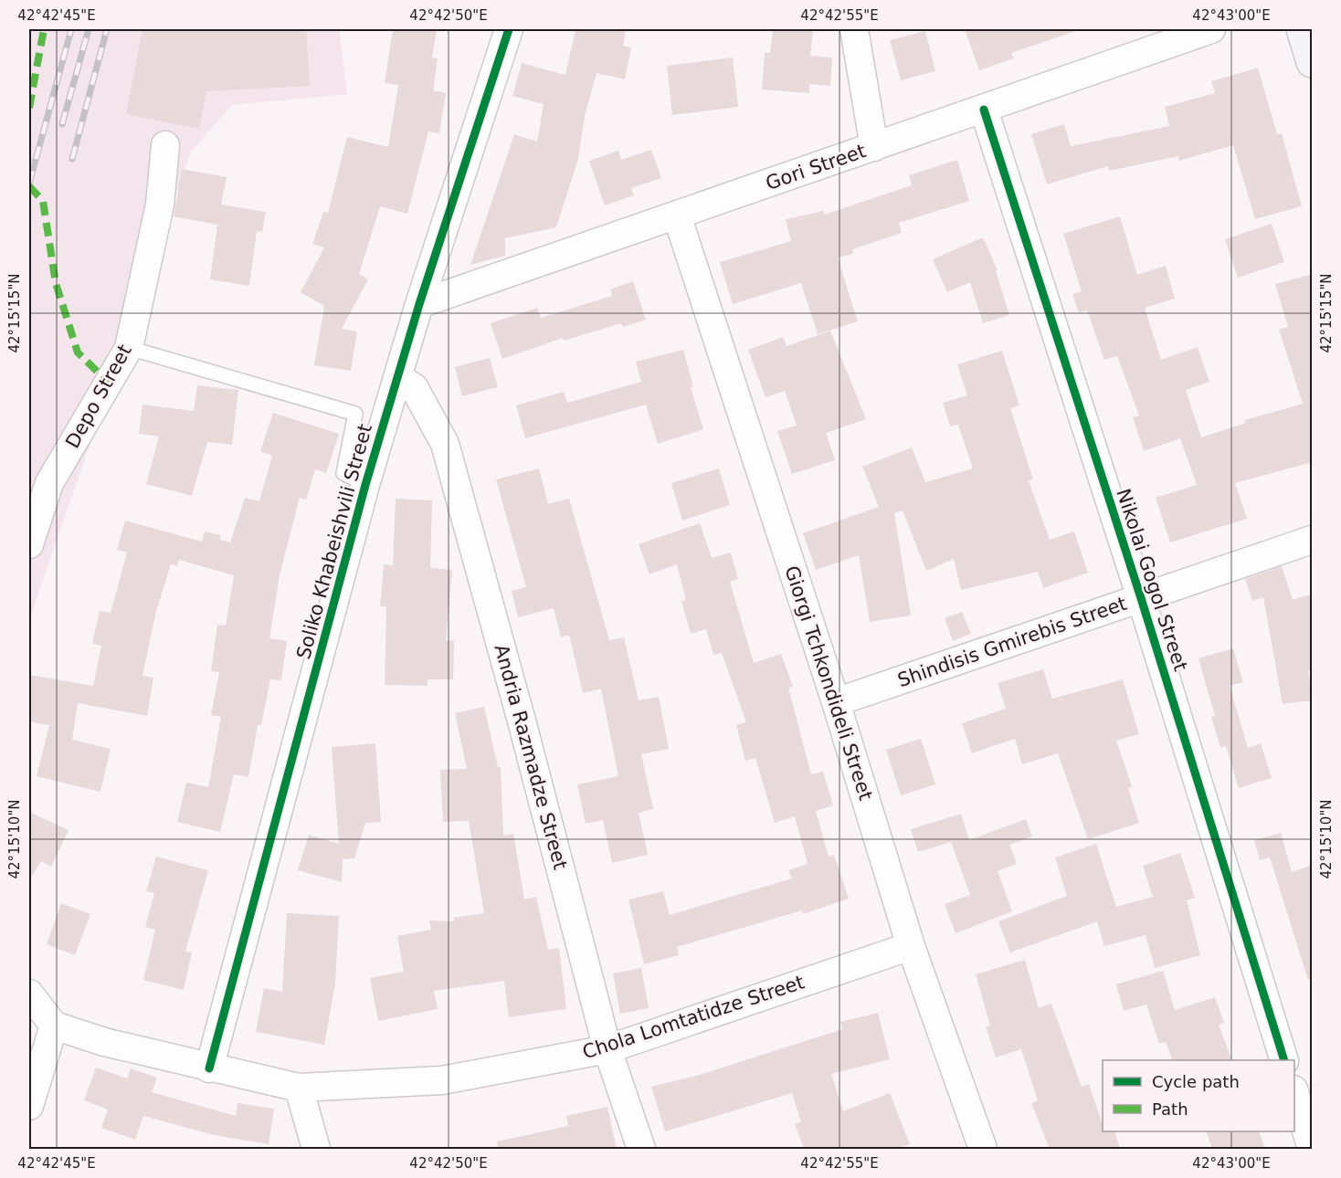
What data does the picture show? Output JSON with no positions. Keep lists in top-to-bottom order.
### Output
{
  "streets": {
    "street": [
      "Gori Street",
      "Depo Street",
      "Soliko Khabeishvili Street",
      "Nikolai Gogol Street",
      "Shindisis Gmirebis Street",
      "Giorgi Tchkondideli Street",
      "Andria Razmadze Street",
      "Chola Lomtatidze Street"
    ]
  },
  "crossings": [
    ["Gori Street", "Soliko Khabeishvili Street"],
    ["Gori Street", "Nikolai Gogol Street"],
    ["Gori Street", "Giorgi Tchkondideli Street"],
    ["Soliko Khabeishvili Street", "Andria Razmadze Street"],
    ["Soliko Khabeishvili Street", "Chola Lomtatidze Street"],
    ["Nikolai Gogol Street", "Shindisis Gmirebis Street"],
    ["Shindisis Gmirebis Street", "Giorgi Tchkondideli Street"],
    ["Giorgi Tchkondideli Street", "Chola Lomtatidze Street"],
    ["Andria Razmadze Street", "Chola Lomtatidze Street"]
  ],
  "legend": ["Cycle path", "Path"],
  "coordinates": [
    "42°42'45\"E",
    "42°42'50\"E",
    "42°42'55\"E",
    "42°43'00\"E",
    "42°15'15\"N",
    "42°15'10\"N"
  ]
}
